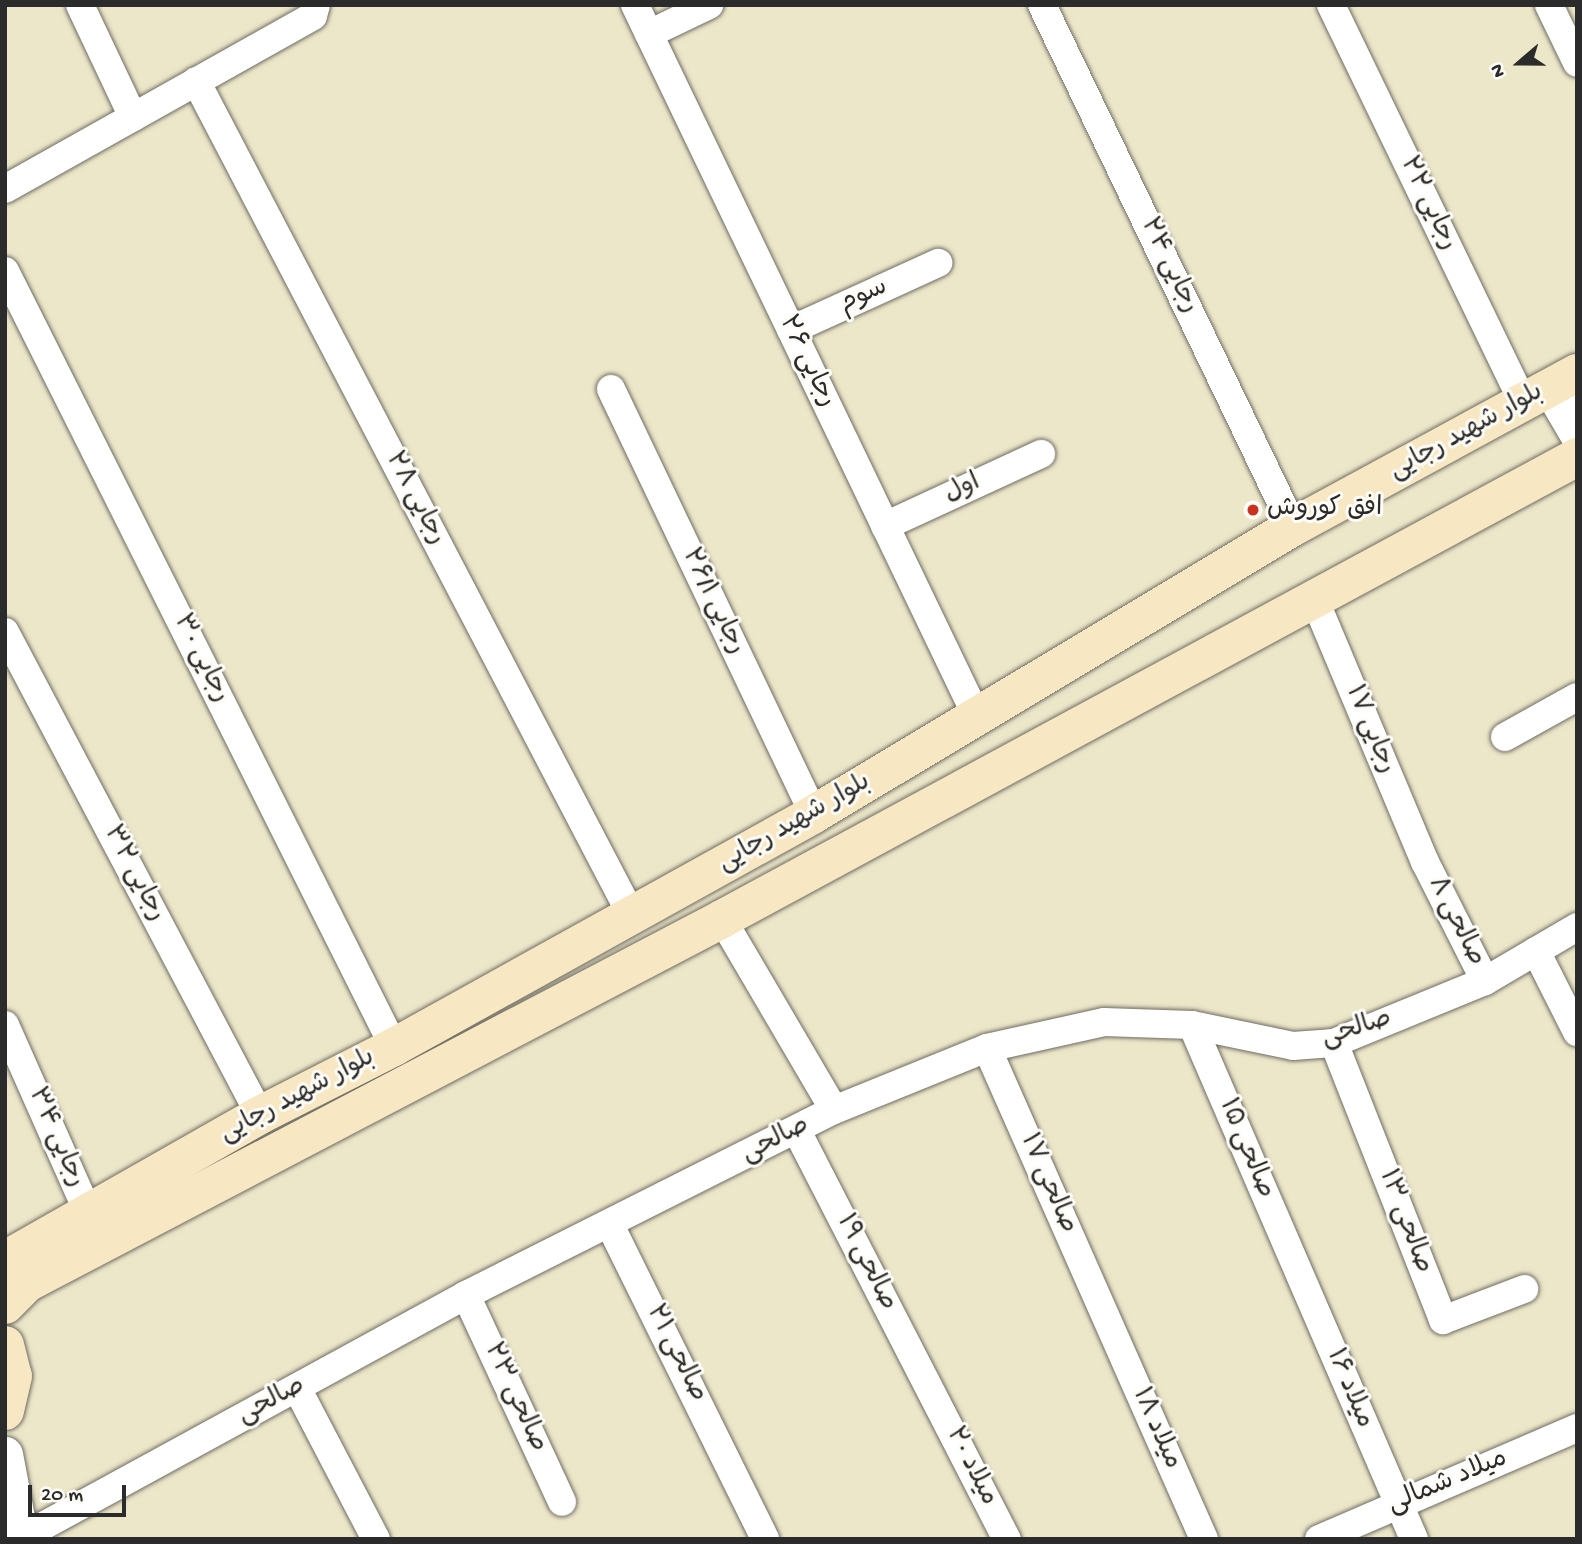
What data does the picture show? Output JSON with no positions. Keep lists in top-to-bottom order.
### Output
{
  "streets": {
    "main road": ["بلوار شهید رجایی"],
    "street": [
      "رجایی ۲۲",
      "رجایی ۲۴",
      "سوم",
      "رجایی ۲۶",
      "اول",
      "رجایی ۲۸",
      "رجایی ۲۶/۱",
      "رجایی ۳۰",
      "رجایی ۱۷",
      "رجایی ۳۲",
      "صالحی ۸",
      "صالحی",
      "رجایی ۳۴",
      "صالحی ۱۵",
      "صالحی ۱۷",
      "صالحی ۱۳",
      "صالحی ۱۹",
      "صالحی ۲۱",
      "میلاد ۱۶",
      "صالحی ۲۳",
      "میلاد ۱۸",
      "میلاد ۲۰",
      "میلاد شمالی"
    ]
  },
  "crossings": [
    ["رجایی ۲۲", "بلوار شهید رجایی"],
    ["رجایی ۲۴", "بلوار شهید رجایی"],
    ["سوم", "رجایی ۲۶"],
    ["رجایی ۲۶", "بلوار شهید رجایی"],
    ["رجایی ۲۶", "اول"],
    ["بلوار شهید رجایی", "رجایی ۲۸"],
    ["بلوار شهید رجایی", "رجایی ۲۶/۱"],
    ["بلوار شهید رجایی", "رجایی ۳۰"],
    ["بلوار شهید رجایی", "رجایی ۱۷"],
    ["بلوار شهید رجایی", "رجایی ۳۲"],
    ["بلوار شهید رجایی", "رجایی ۳۴"],
    ["رجایی ۱۷", "صالحی ۸"],
    ["صالحی ۸", "صالحی"],
    ["صالحی", "صالحی ۱۵"],
    ["صالحی", "صالحی ۱۷"],
    ["صالحی", "صالحی ۱۳"],
    ["صالحی", "صالحی ۱۹"],
    ["صالحی", "صالحی ۲۱"],
    ["صالحی", "صالحی ۲۳"],
    ["صالحی ۱۵", "میلاد ۱۶"],
    ["صالحی ۱۷", "میلاد ۱۸"],
    ["صالحی ۱۹", "میلاد ۲۰"],
    ["میلاد ۱۶", "میلاد شمالی"]
  ],
  "places": ["افق کوروش"],
  "scale_bar": "20 m",
  "north": "left"
}
